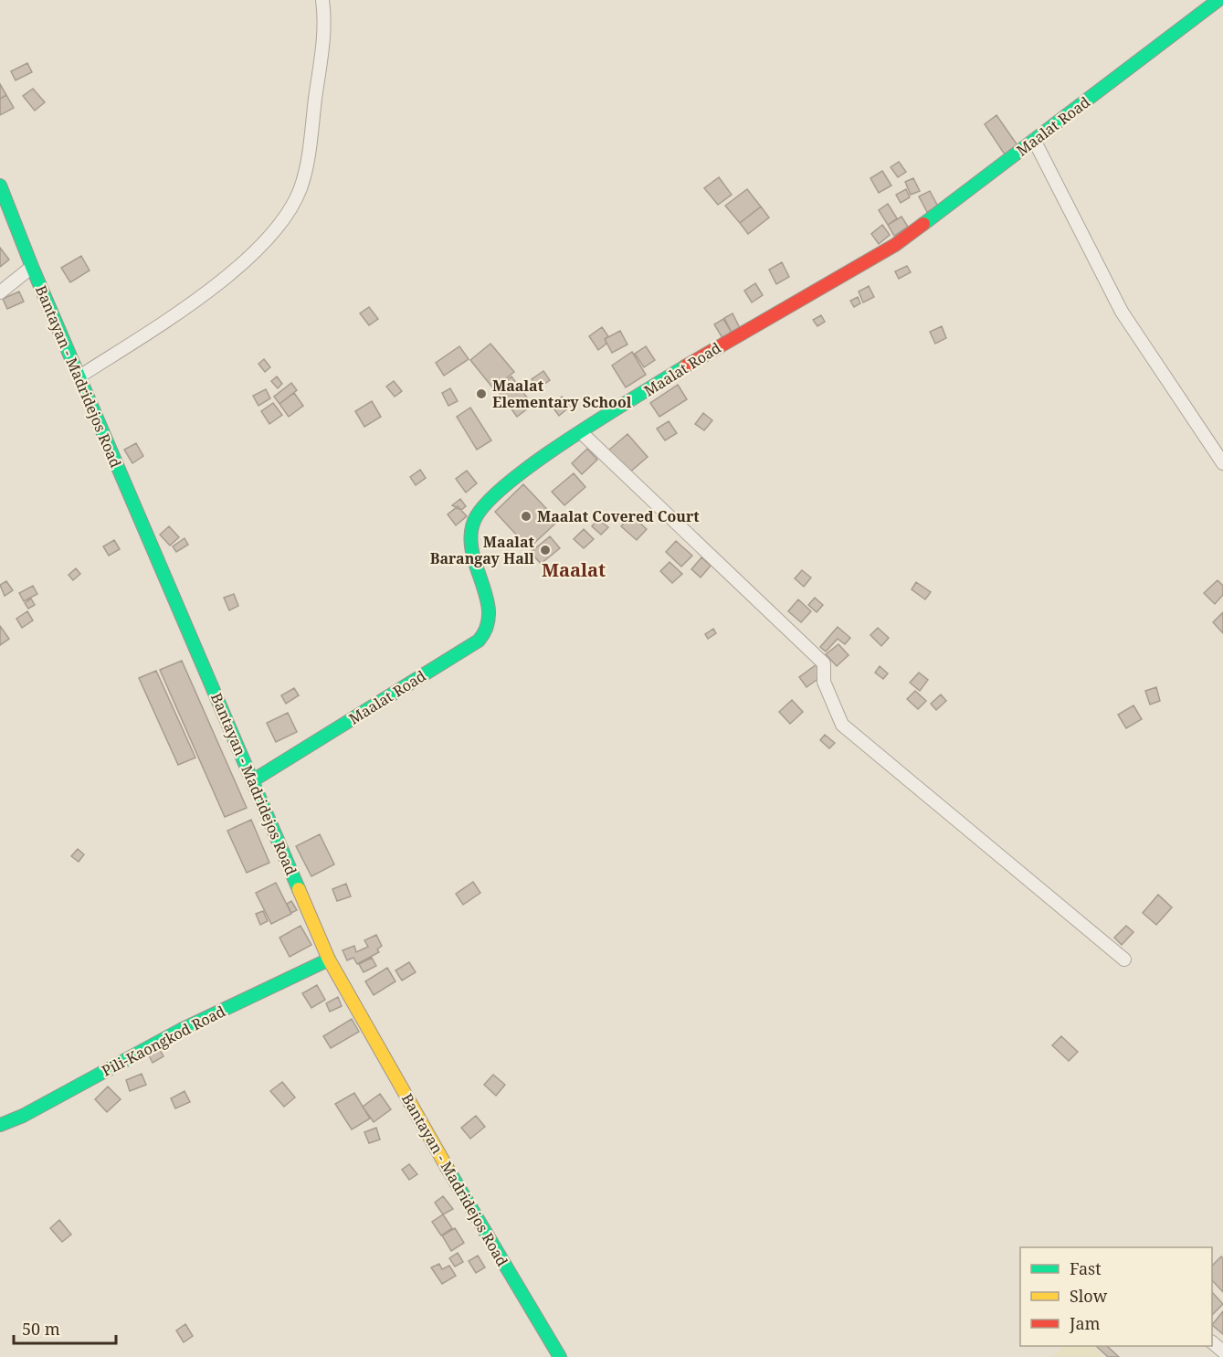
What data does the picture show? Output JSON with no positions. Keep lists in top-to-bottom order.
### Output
{
  "streets": {
    "street": ["Maalat Road", "Bantayan - Madridejos Road", "Pili-Kaongkod Road"]
  },
  "crossings": [
    ["Maalat Road", "Bantayan - Madridejos Road"],
    ["Bantayan - Madridejos Road", "Pili-Kaongkod Road"]
  ],
  "districts": ["Maalat"],
  "places": ["Maalat Elementary School", "Maalat Covered Court", "Maalat Barangay Hall"],
  "legend": ["Fast", "Slow", "Jam"],
  "scale_bar": "50 m"
}
